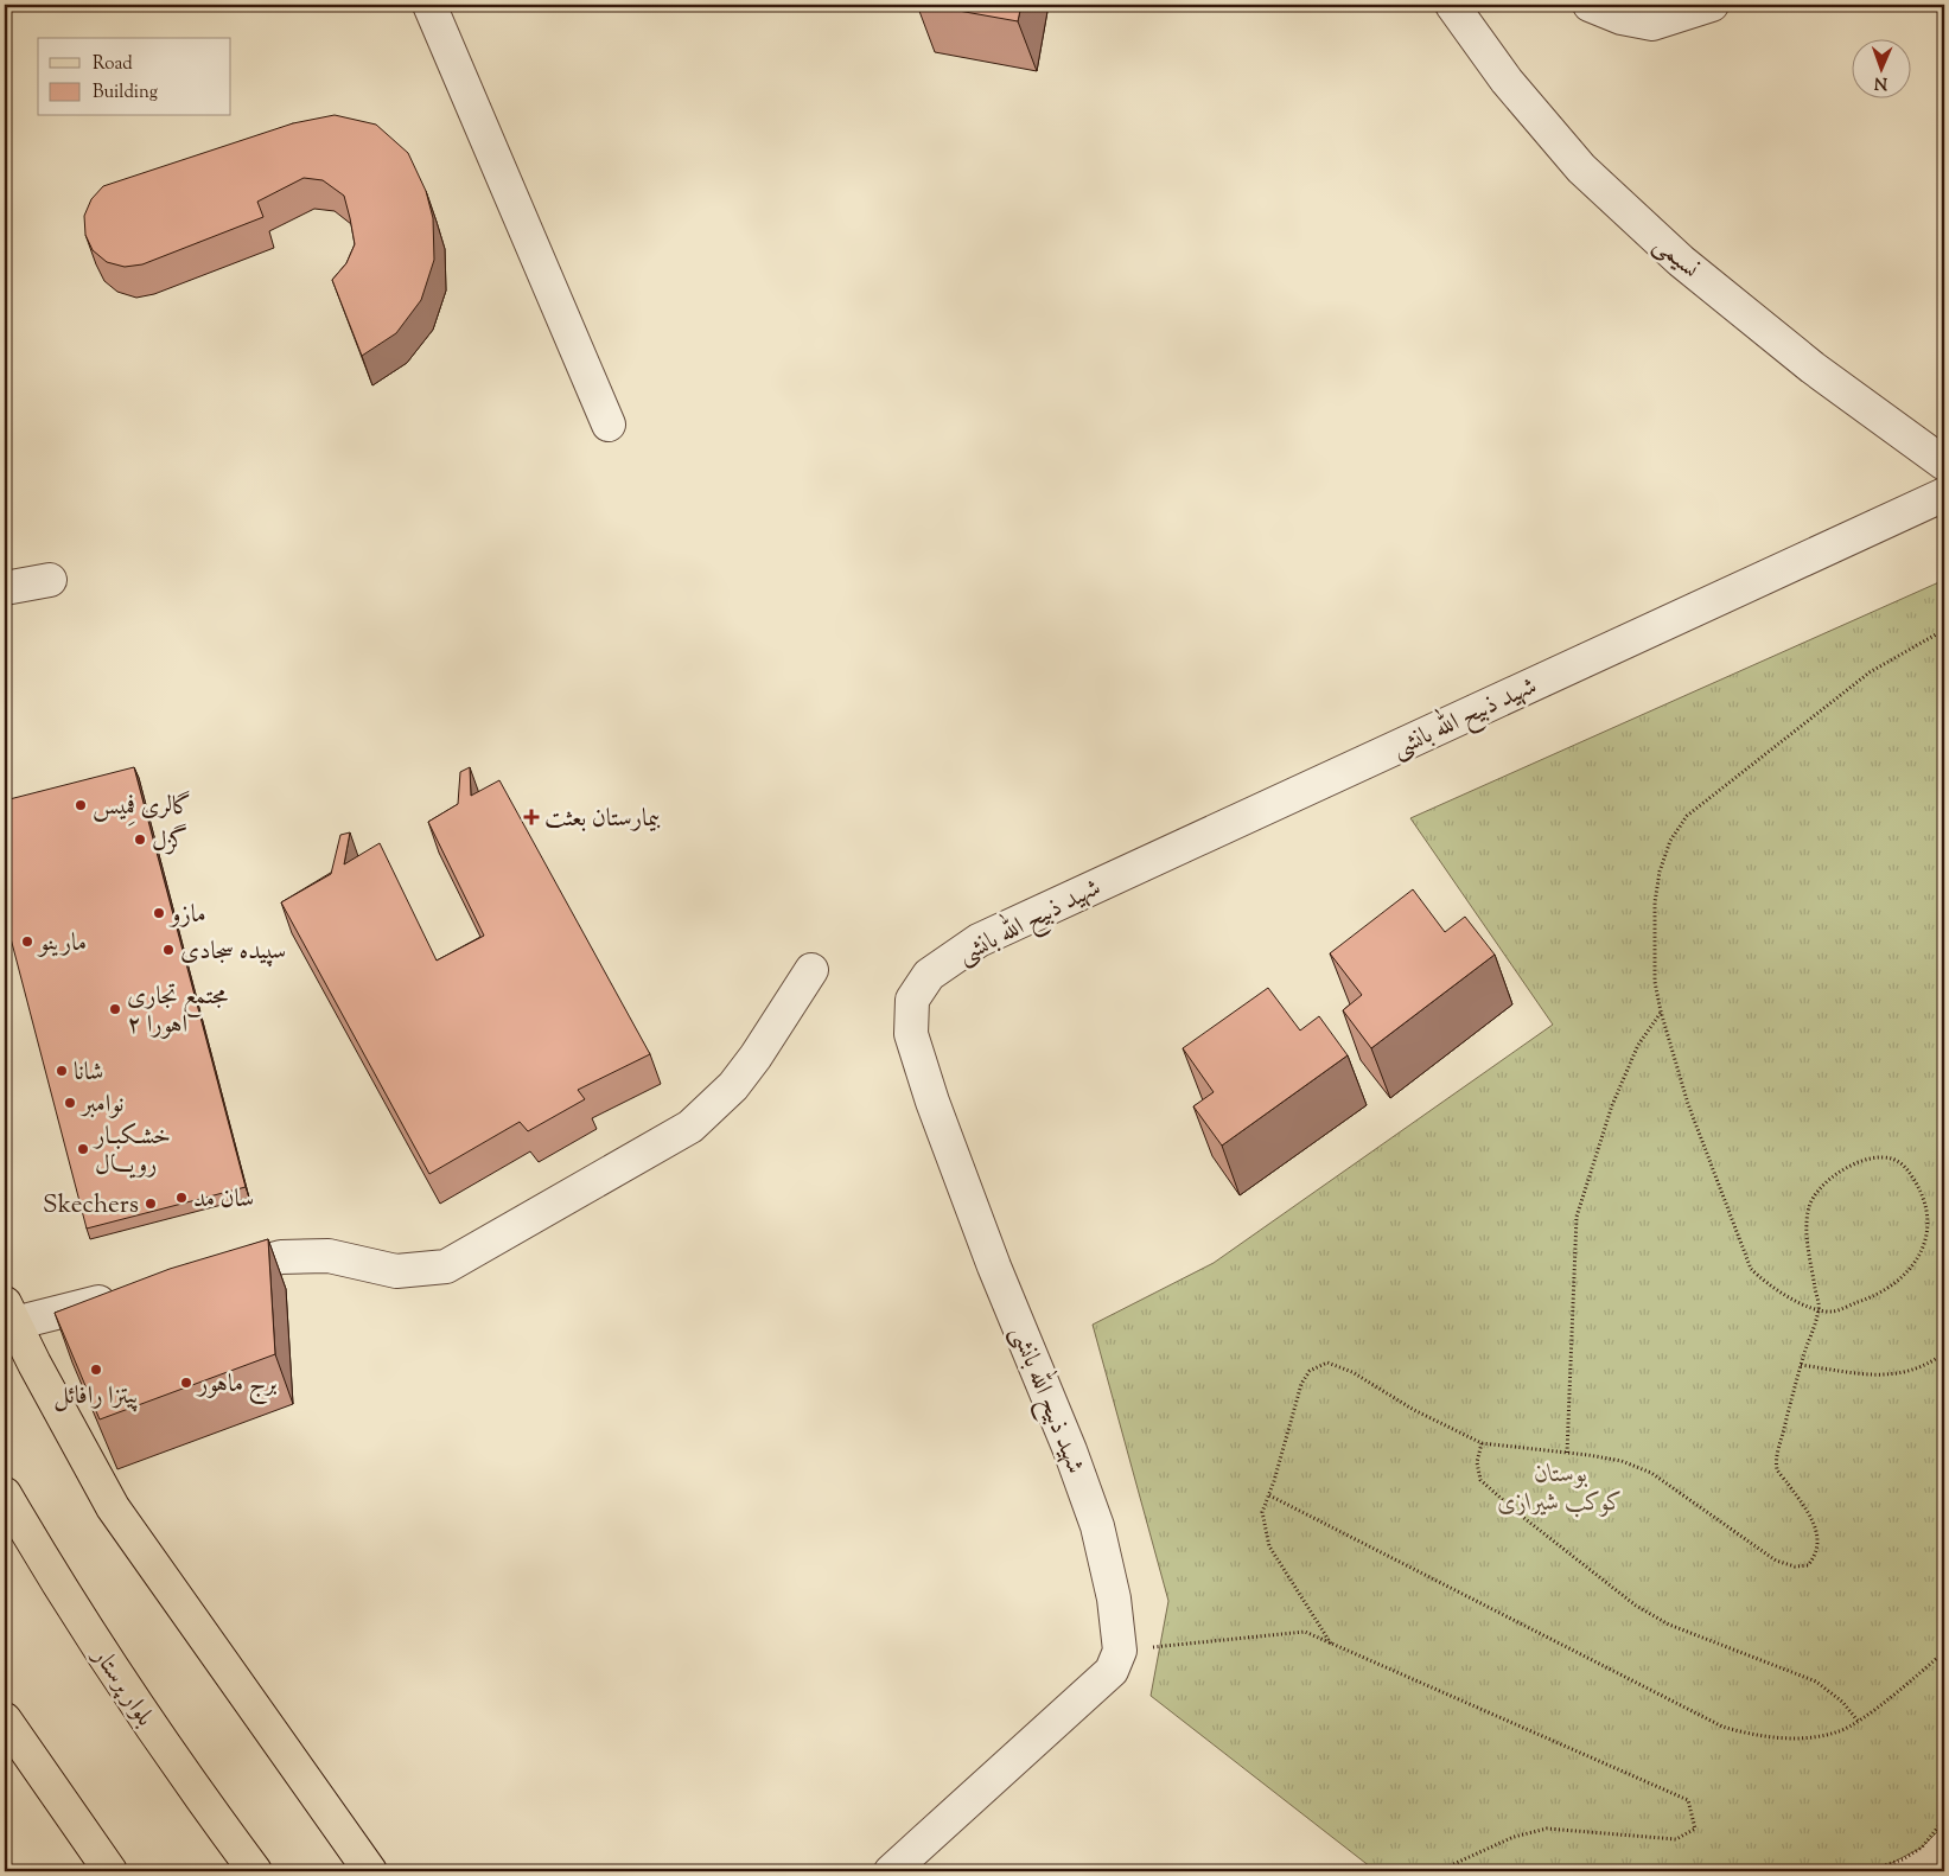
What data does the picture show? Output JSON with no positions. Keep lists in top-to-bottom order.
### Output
{
  "streets": {
    "main road": ["بلوار پرستار"],
    "street": ["نسیمی", "شهید ذبیح الله بانشی"]
  },
  "parks": ["بوستان کوکب شیرازی"],
  "places": {
    "other": [
      "گالری فِميس",
      "گزل",
      "مازو",
      "مارینو",
      "سپیده سجادی",
      "مجتمع تجاری اهورا ۲",
      "شانا",
      "نوامبر",
      "خشـکبـار رویـــال",
      "سان مد",
      "Skechers",
      "پیتزا رافائل",
      "برج ماهور"
    ],
    "health": ["بیمارستان بعثت"]
  },
  "legend": ["Road", "Building"],
  "north": "bottom"
}
